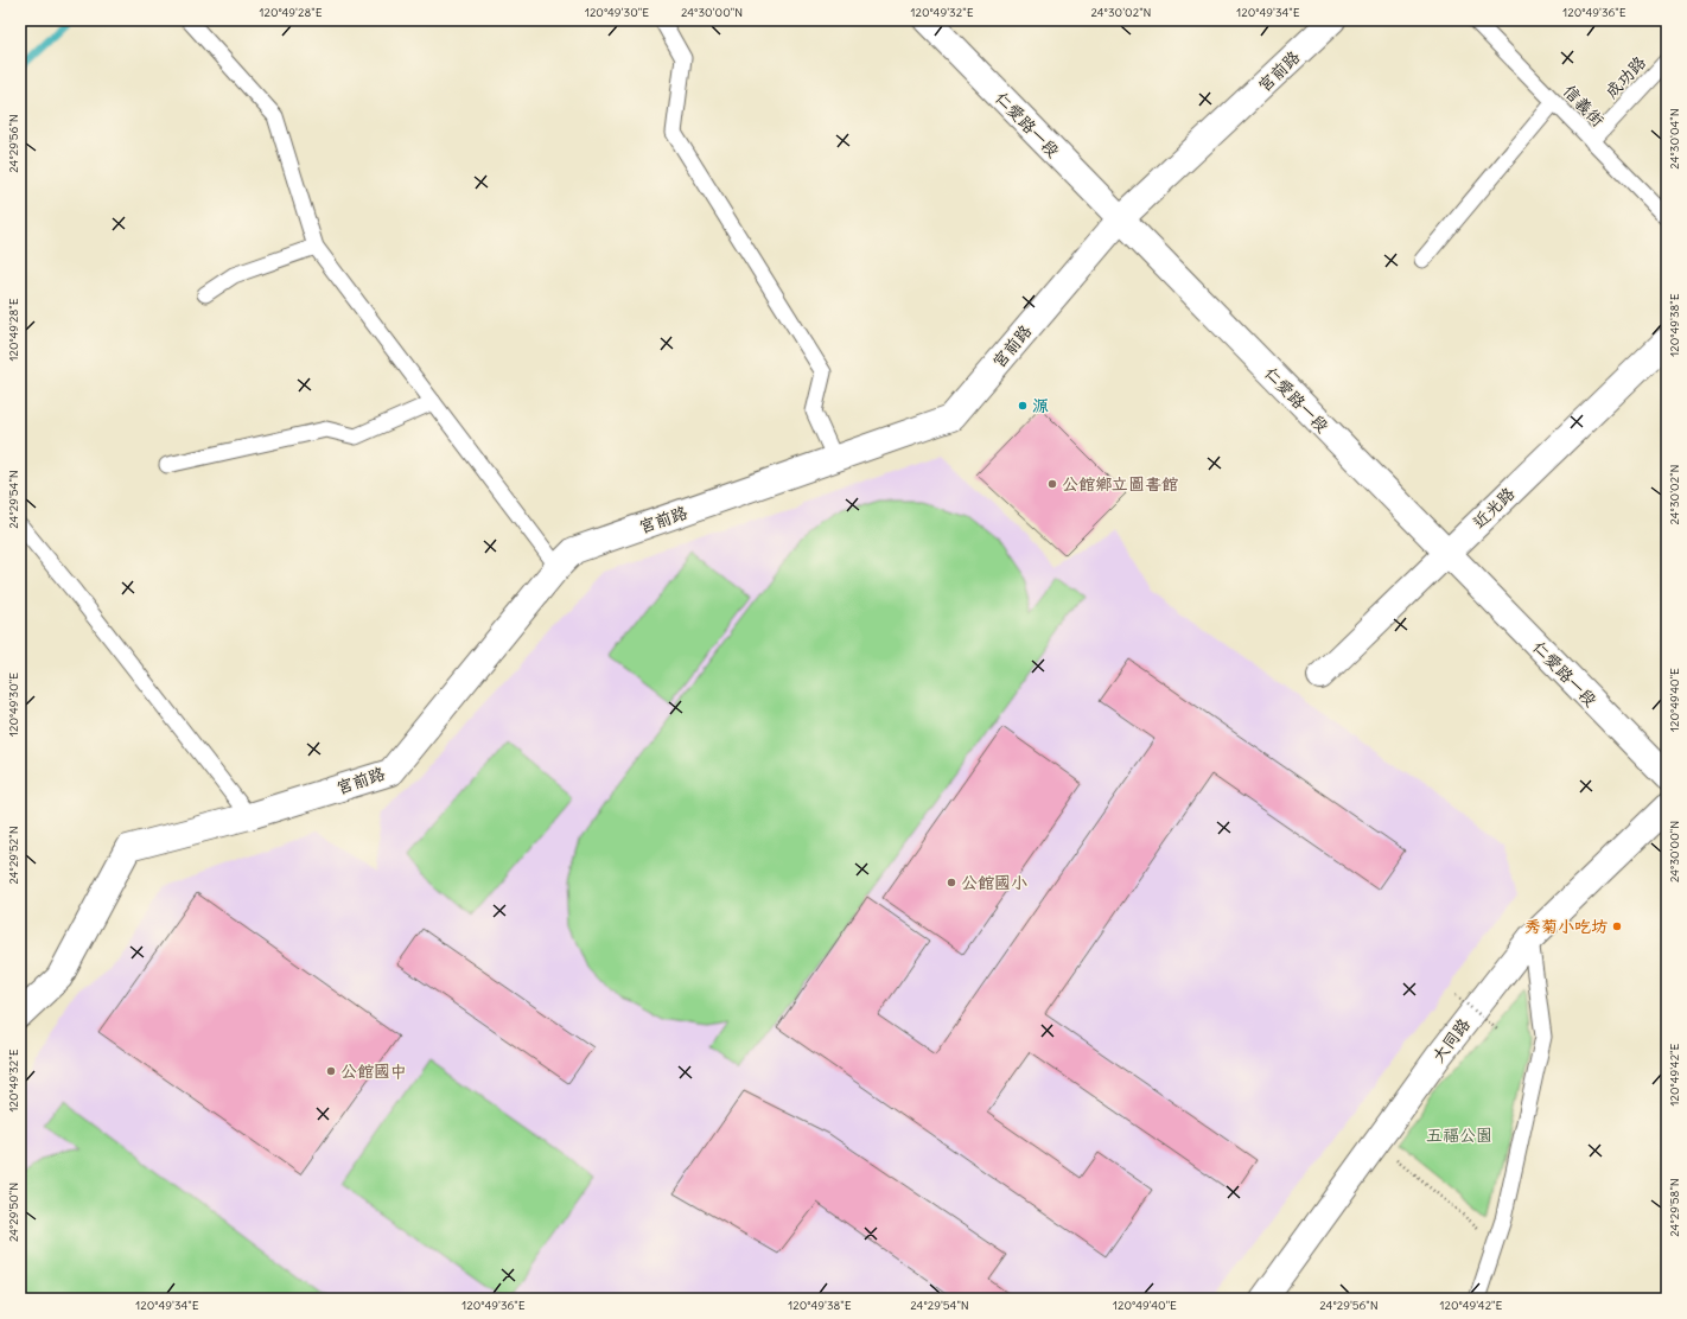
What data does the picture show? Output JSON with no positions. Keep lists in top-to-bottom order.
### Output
{
  "streets": {
    "street": [
      "宮前路",
      "仁愛路一段",
      "近光路",
      "大同路"
    ],
    "lane": ["成功路", "信義街"]
  },
  "crossings": [
    ["宮前路", "仁愛路一段"],
    ["成功路", "信義街"],
    ["仁愛路一段", "近光路"]
  ],
  "parks": ["五福公園"],
  "places": [
    "源",
    "公館鄉立圖書館",
    "公館國小",
    "秀菊小吃坊",
    "公館國中"
  ],
  "coordinates": [
    "120°49'28\"E",
    "120°49'30\"E",
    "24°30'00\"N",
    "120°49'32\"E",
    "24°30'02\"N",
    "120°49'34\"E",
    "120°49'36\"E",
    "24°30'04\"N",
    "24°29'56\"N",
    "120°49'38\"E",
    "24°29'54\"N",
    "120°49'40\"E",
    "24°29'52\"N",
    "120°49'42\"E",
    "24°29'58\"N",
    "24°29'50\"N"
  ]
}
